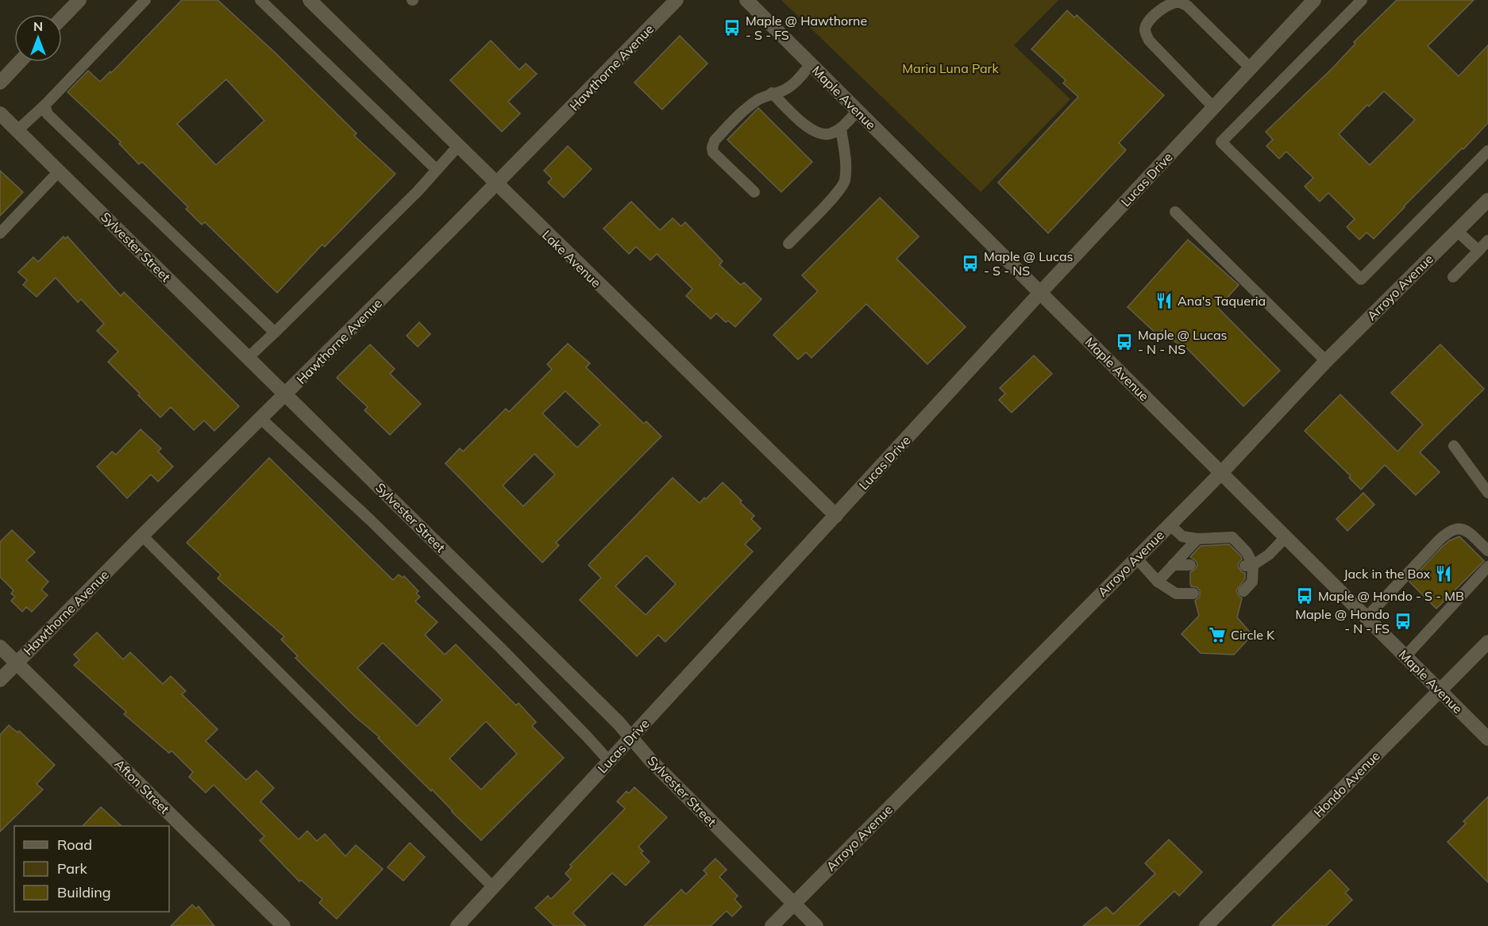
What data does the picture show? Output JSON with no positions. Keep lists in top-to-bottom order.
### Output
{
  "streets": {
    "street": [
      "Hawthorne Avenue",
      "Maple Avenue",
      "Lucas Drive",
      "Sylvester Street",
      "Lake Avenue",
      "Arroyo Avenue",
      "Hondo Avenue",
      "Afton Street"
    ]
  },
  "crossings": [
    ["Hawthorne Avenue", "Sylvester Street"],
    ["Hawthorne Avenue", "Lake Avenue"],
    ["Hawthorne Avenue", "Afton Street"],
    ["Maple Avenue", "Lucas Drive"],
    ["Maple Avenue", "Arroyo Avenue"],
    ["Maple Avenue", "Hondo Avenue"],
    ["Lucas Drive", "Sylvester Street"],
    ["Lucas Drive", "Lake Avenue"],
    ["Sylvester Street", "Arroyo Avenue"]
  ],
  "parks": ["Maria Luna Park"],
  "places": {
    "bus stop": [
      "Maple @ Hawthorne - S - FS",
      "Maple @ Lucas - S - NS",
      "Maple @ Lucas - N - NS",
      "Maple @ Hondo - S - MB",
      "Maple @ Hondo - N - FS"
    ],
    "restaurant": ["Ana's Taqueria", "Jack in the Box"],
    "supermarket": ["Circle K"]
  },
  "legend": ["Road", "Park", "Building"],
  "north": "top"
}
